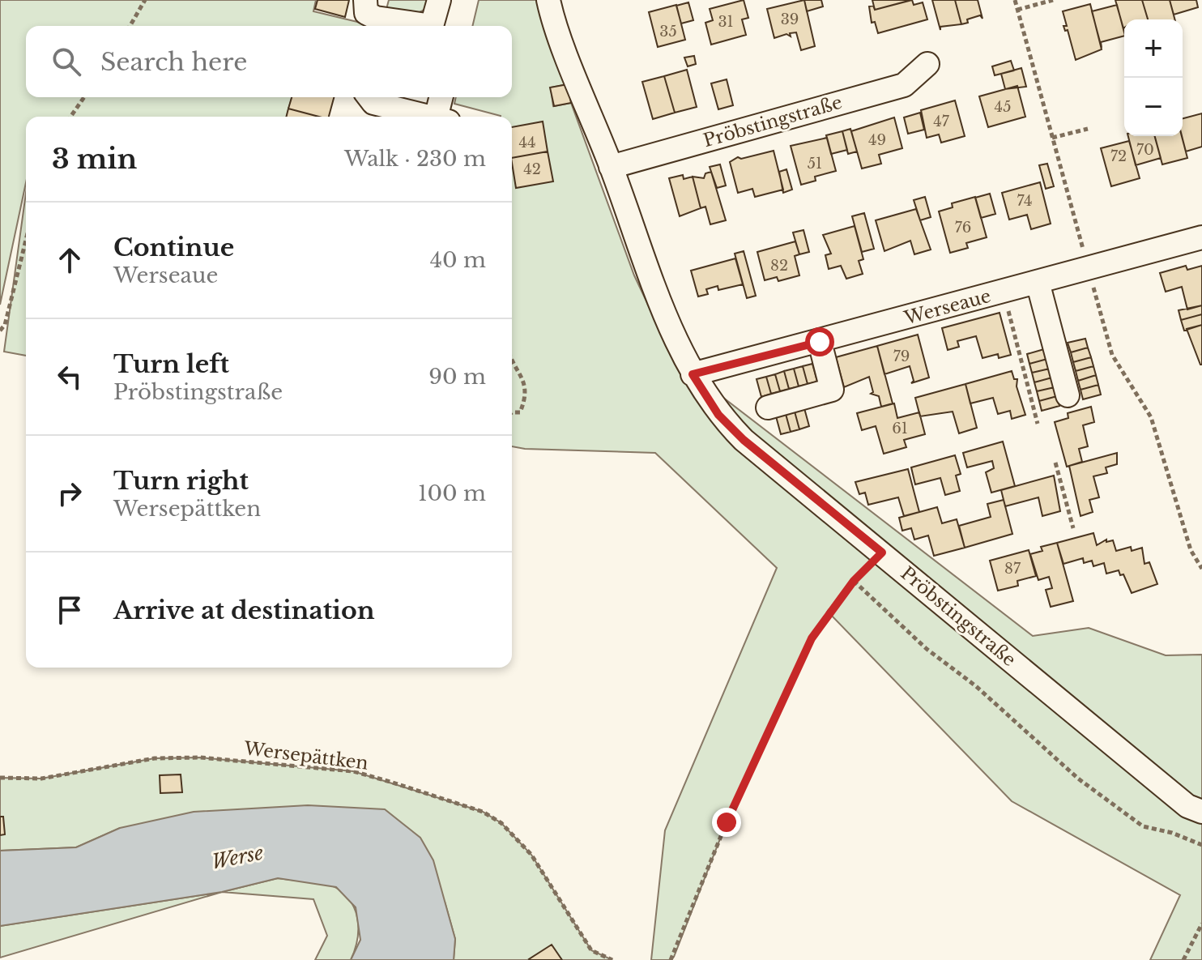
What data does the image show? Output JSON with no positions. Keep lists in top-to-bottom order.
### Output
{
  "streets": {
    "street": ["Pröbstingstraße", "Werseaue"],
    "path": ["Wersepättken"]
  },
  "crossings": [
    ["Pröbstingstraße", "Werseaue"]
  ],
  "water": ["Werse"],
  "house_numbers": [
    "39",
    "31",
    "35",
    "45",
    "47",
    "49",
    "44",
    "70",
    "72",
    "51",
    "42",
    "74",
    "76",
    "82",
    "79",
    "61",
    "87"
  ],
  "page": {
    "map_buttons": ["+", "−"],
    "search": "Search here",
    "heading": ["3 min", "Walk · 230 m"],
    "list": [
      ["Continue", "Werseaue", "40 m"],
      ["Turn left", "Pröbstingstraße", "90 m"],
      ["Turn right", "Wersepättken", "100 m"],
      "Arrive at destination"
    ]
  }
}
